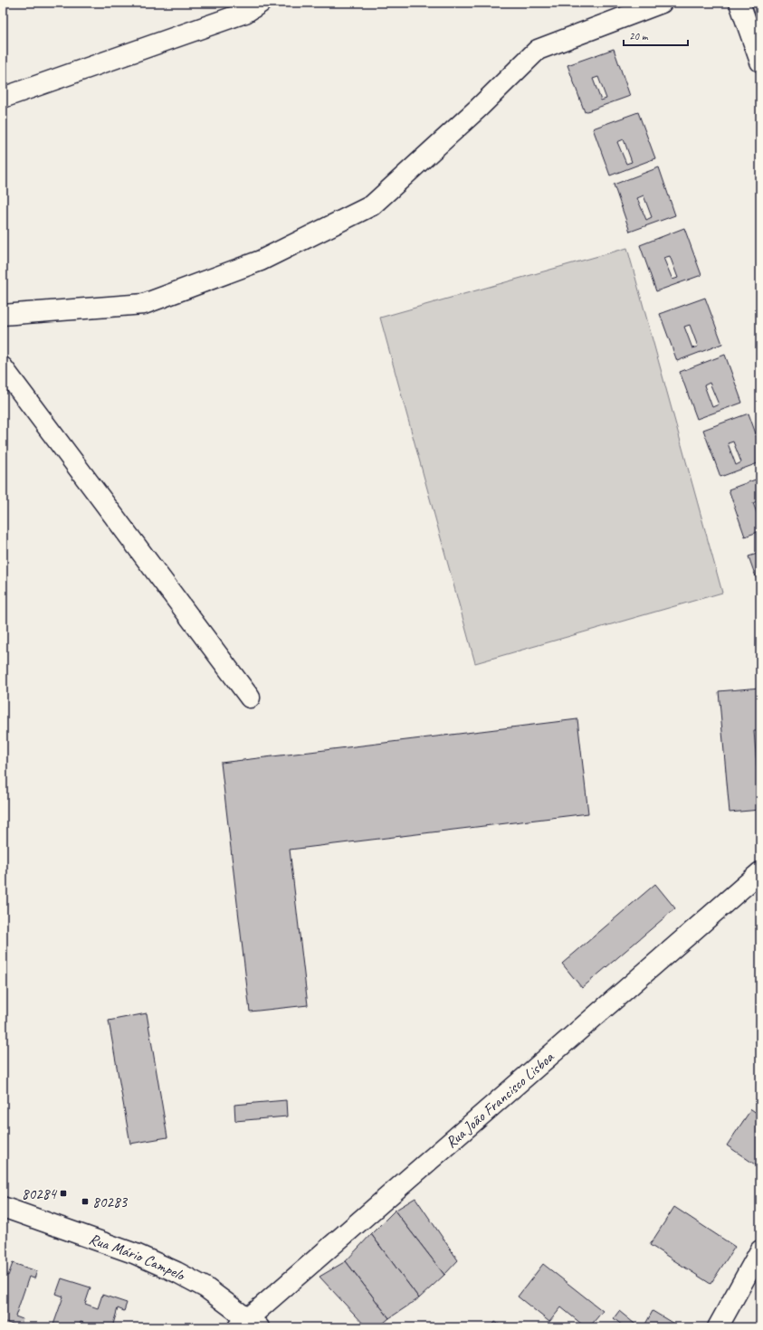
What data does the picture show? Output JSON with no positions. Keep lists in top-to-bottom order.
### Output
{
  "streets": {
    "street": ["Rua João Francisco Lisboa", "Rua Mário Campelo"]
  },
  "crossings": [
    ["Rua João Francisco Lisboa", "Rua Mário Campelo"]
  ],
  "places": {
    "transit": ["80284", "80283"]
  },
  "scale_bar": "20 m"
}
